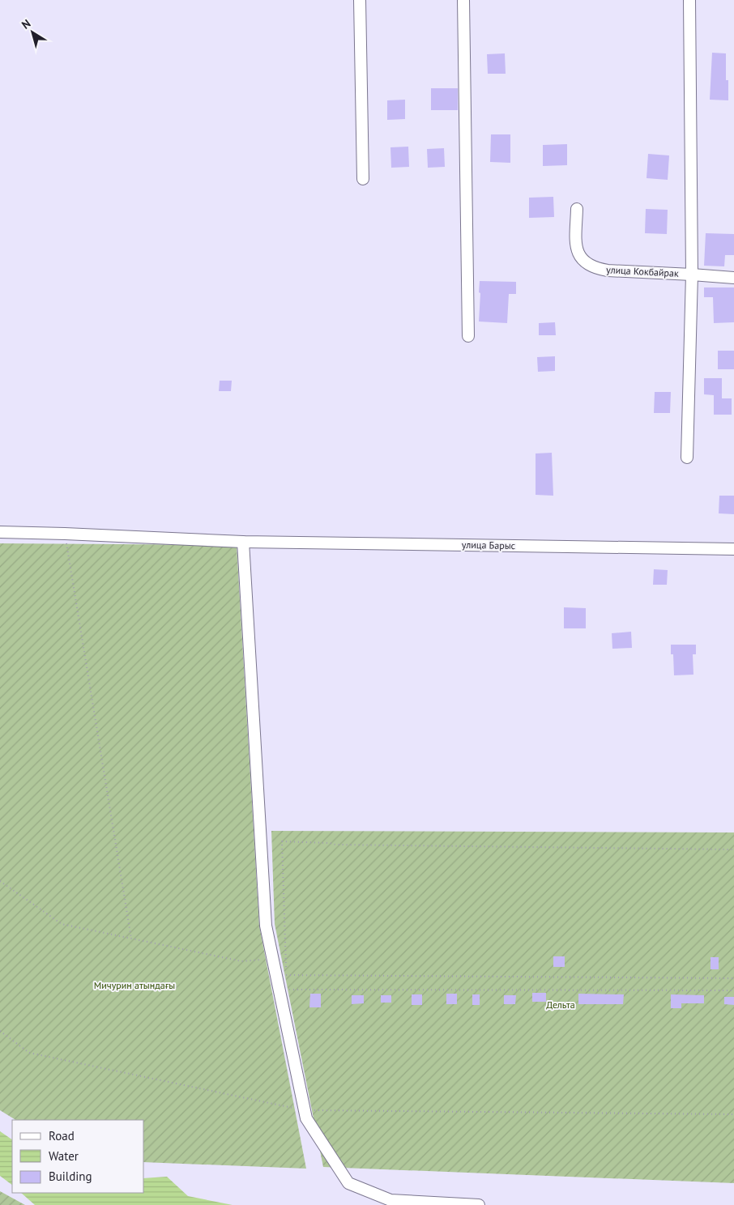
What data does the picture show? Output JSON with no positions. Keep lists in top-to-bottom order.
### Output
{
  "streets": {
    "street": ["улица Кокбайрак", "улица Барыс"]
  },
  "parks": ["Мичурин атындағы", "Дельта"],
  "legend": ["Road", "Water", "Building"],
  "north": "top left"
}
